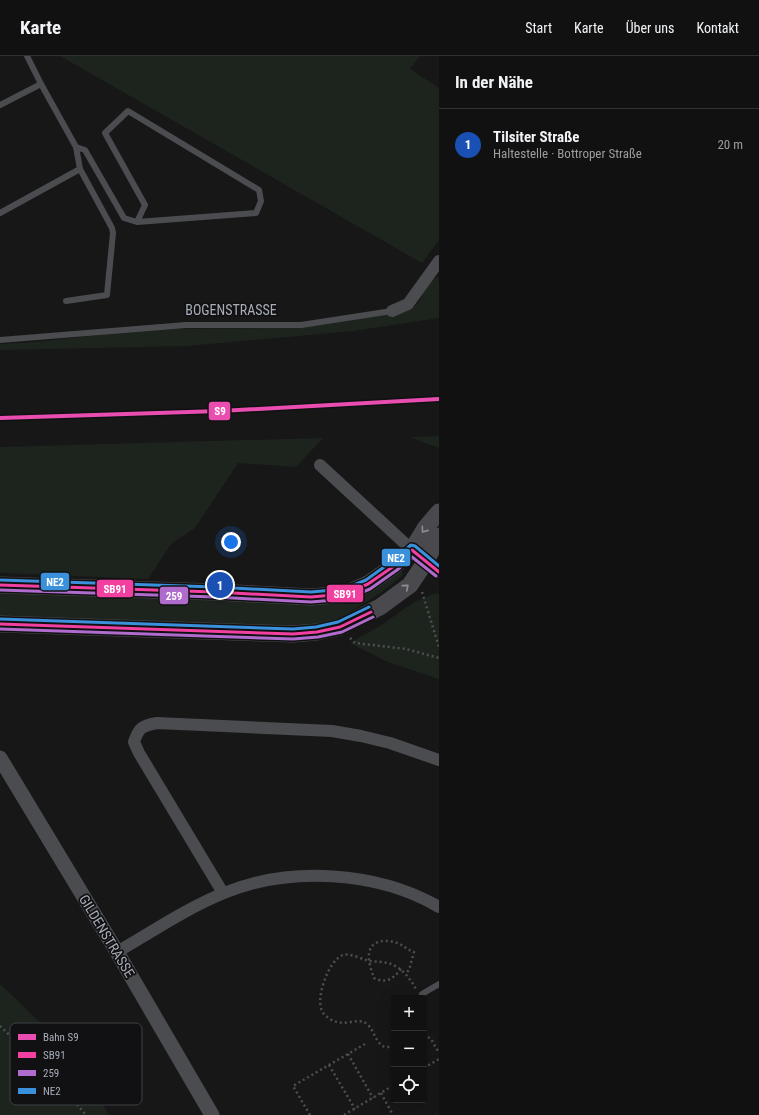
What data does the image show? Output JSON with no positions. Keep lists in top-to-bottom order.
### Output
{
  "streets": {
    "street": ["BOGENSTRASSE", "GILDENSTRASSE"]
  },
  "lines": [
    "rail line S9",
    "transit line NE2",
    "transit line SB91",
    "transit line 259"
  ],
  "legend": [
    "Bahn S9",
    "SB91",
    "259",
    "NE2"
  ],
  "page": {
    "header": "Karte",
    "nav": [
      "Start",
      "Karte",
      "Über uns",
      "Kontakt"
    ],
    "heading": "In der Nähe",
    "list": [
      {
        "mark": "1",
        "name": "Tilsiter Straße",
        "note": "Haltestelle · Bottroper Straße",
        "value": "20 m"
      }
    ],
    "pins": "1",
    "map_buttons": ["+", "−"]
  }
}
